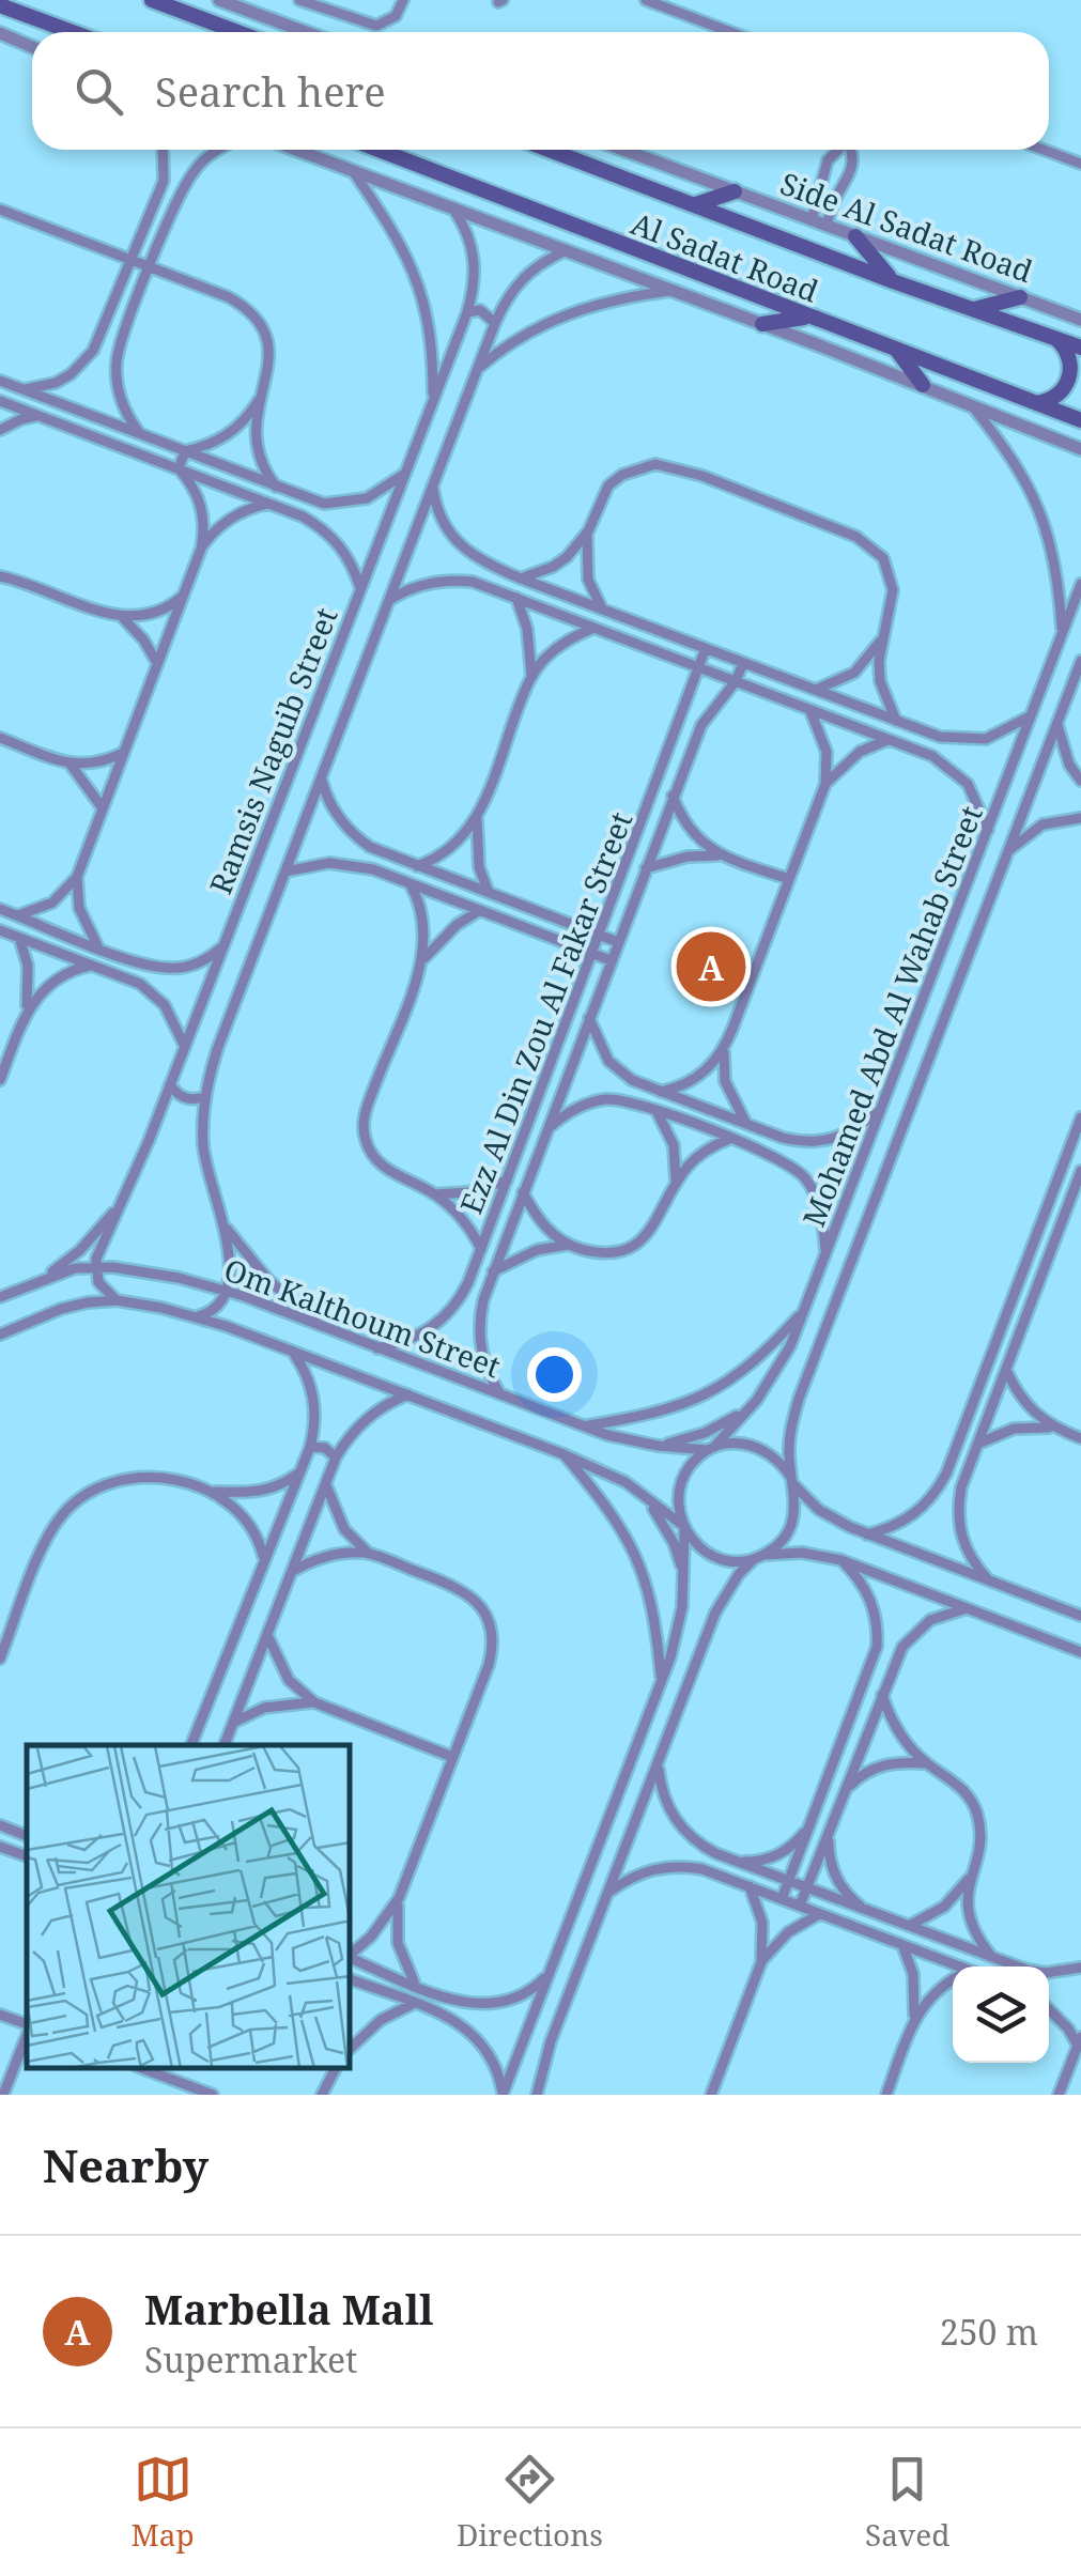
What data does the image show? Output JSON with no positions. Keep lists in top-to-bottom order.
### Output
{
  "streets": {
    "main road": ["Al Sadat Road"],
    "street": [
      "Side Al Sadat Road",
      "Ramsis Naguib Street",
      "Ezz Al Din Zou Al Fakar Street",
      "Mohamed Abd Al Wahab Street",
      "Om Kalthoum Street"
    ]
  },
  "crossings": [
    ["Ramsis Naguib Street", "Om Kalthoum Street"],
    ["Ezz Al Din Zou Al Fakar Street", "Om Kalthoum Street"],
    ["Mohamed Abd Al Wahab Street", "Om Kalthoum Street"]
  ],
  "page": {
    "search": "Search here",
    "pins": "A",
    "heading": "Nearby",
    "list": [
      {
        "mark": "A",
        "name": "Marbella Mall",
        "note": "Supermarket",
        "value": "250 m"
      }
    ],
    "nav": ["Map", "Directions", "Saved"]
  }
}
